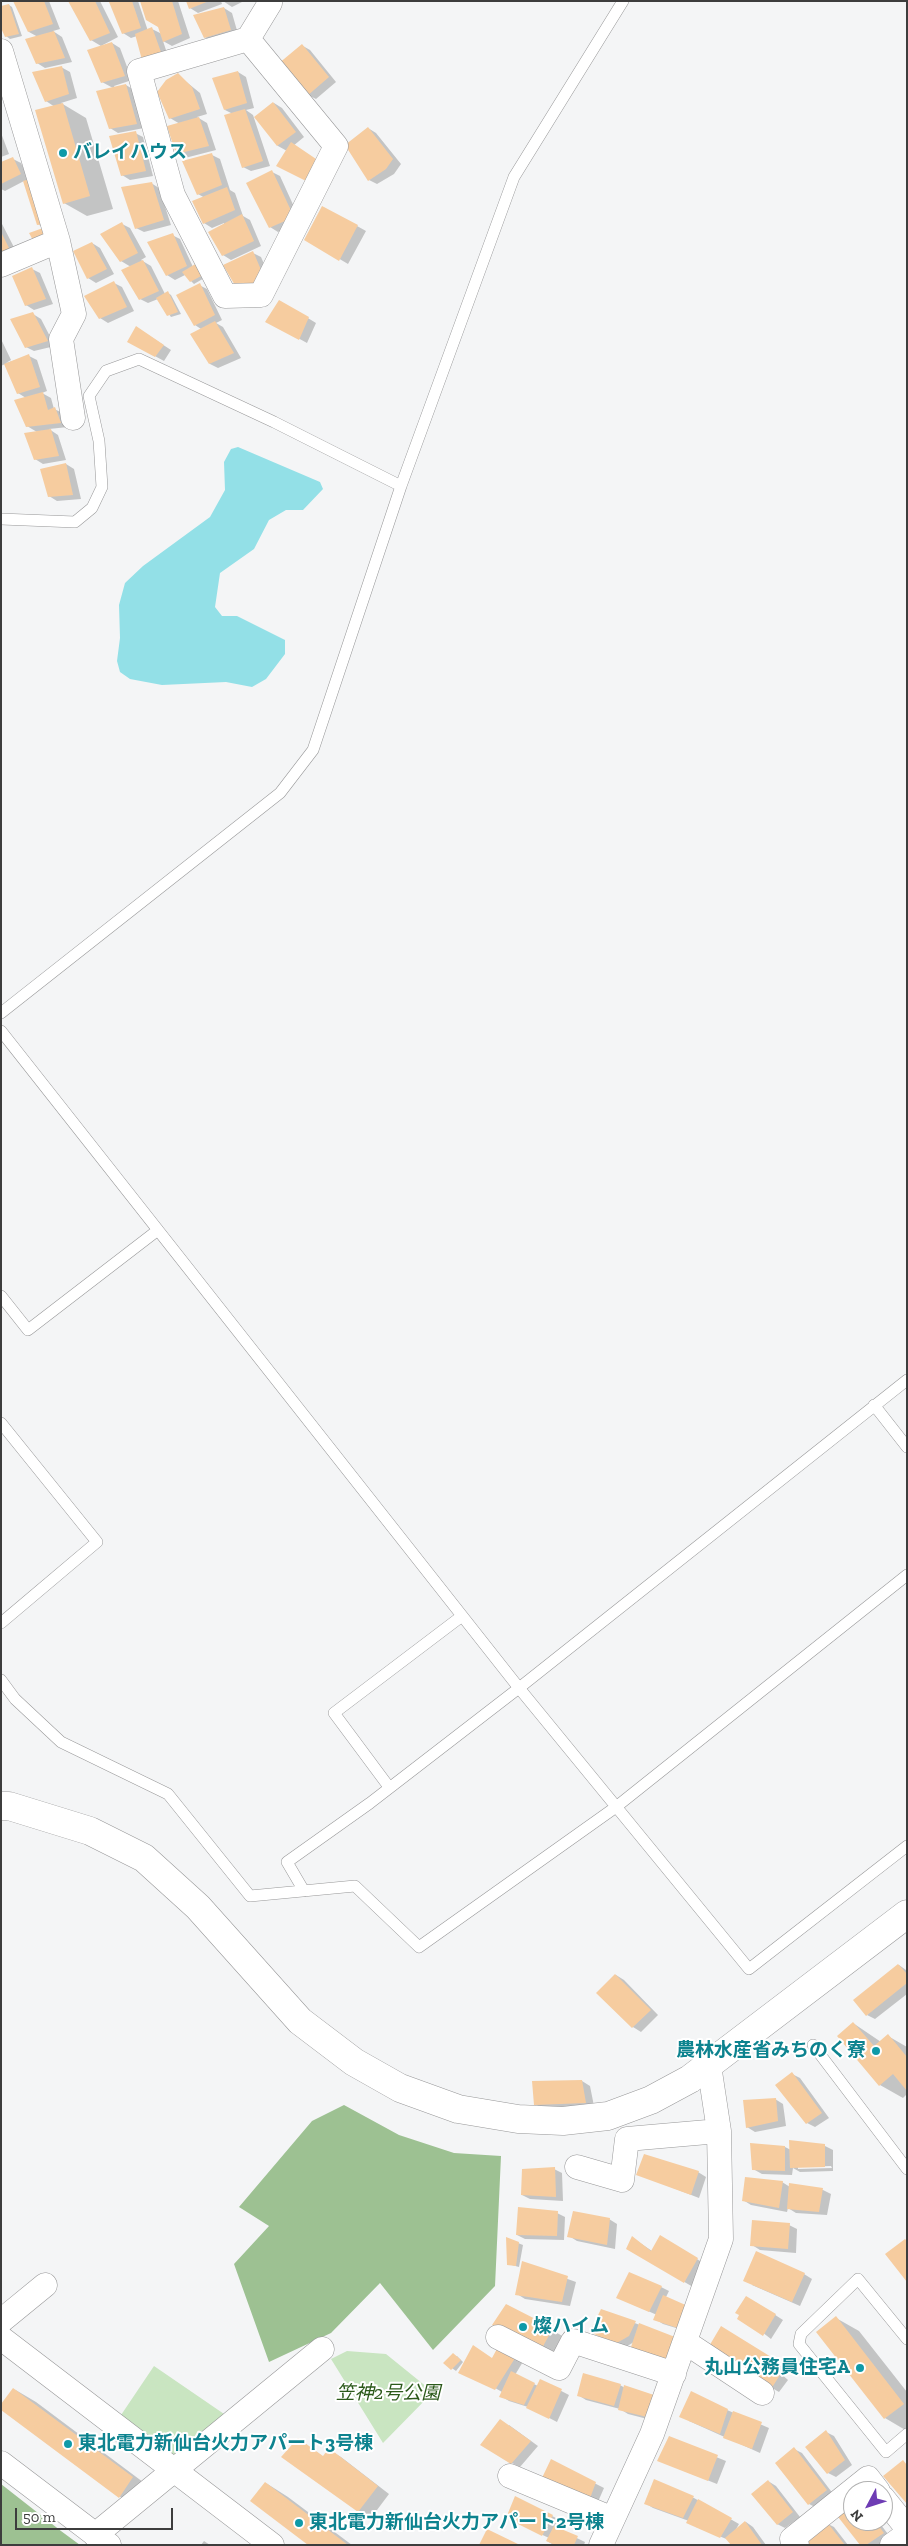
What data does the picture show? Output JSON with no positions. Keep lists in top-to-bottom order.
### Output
{
  "parks": ["笠神2号公園"],
  "places": [
    "バレイハウス",
    "農林水産省みちのく寮",
    "燦ハイム",
    "丸山公務員住宅A",
    "東北電力新仙台火力アパート3号棟",
    "東北電力新仙台火力アパート2号棟"
  ],
  "scale_bar": "50 m",
  "north": "bottom left"
}
